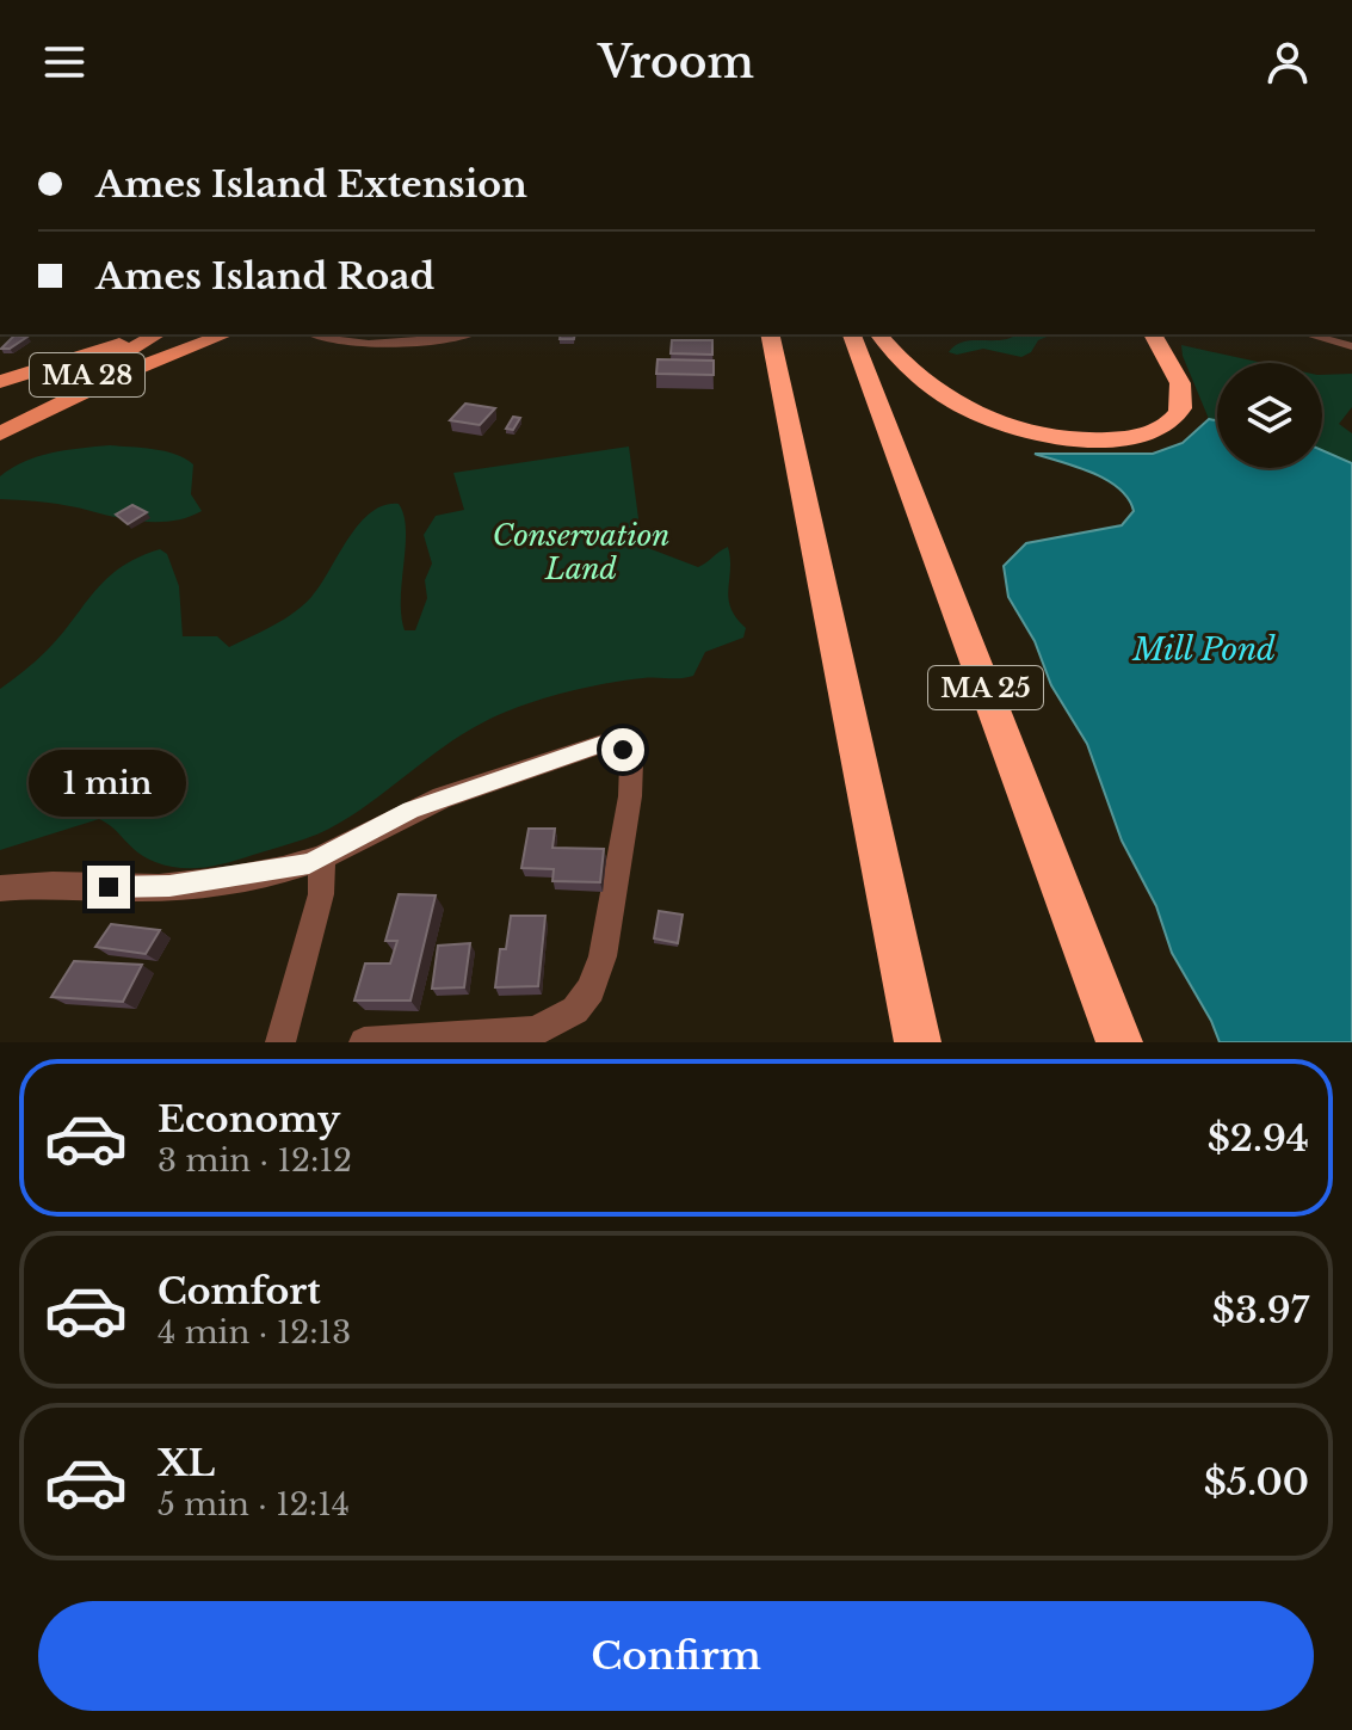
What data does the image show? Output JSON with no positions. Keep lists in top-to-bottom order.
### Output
{
  "streets": {
    "highway": ["MA 25"],
    "main road": ["MA 28"]
  },
  "water": ["Mill Pond"],
  "parks": ["Conservation Land"],
  "page": {
    "header": "Vroom",
    "banner": ["Ames Island Extension", "Ames Island Road"],
    "bubble": "1 min",
    "list": [
      {
        "name": "Economy",
        "note": "3 min · 12:12",
        "value": "$2.94"
      },
      {
        "name": "Comfort",
        "note": "4 min · 12:13",
        "value": "$3.97"
      },
      {
        "name": "XL",
        "note": "5 min · 12:14",
        "value": "$5.00"
      }
    ],
    "buttons": "Confirm"
  }
}
